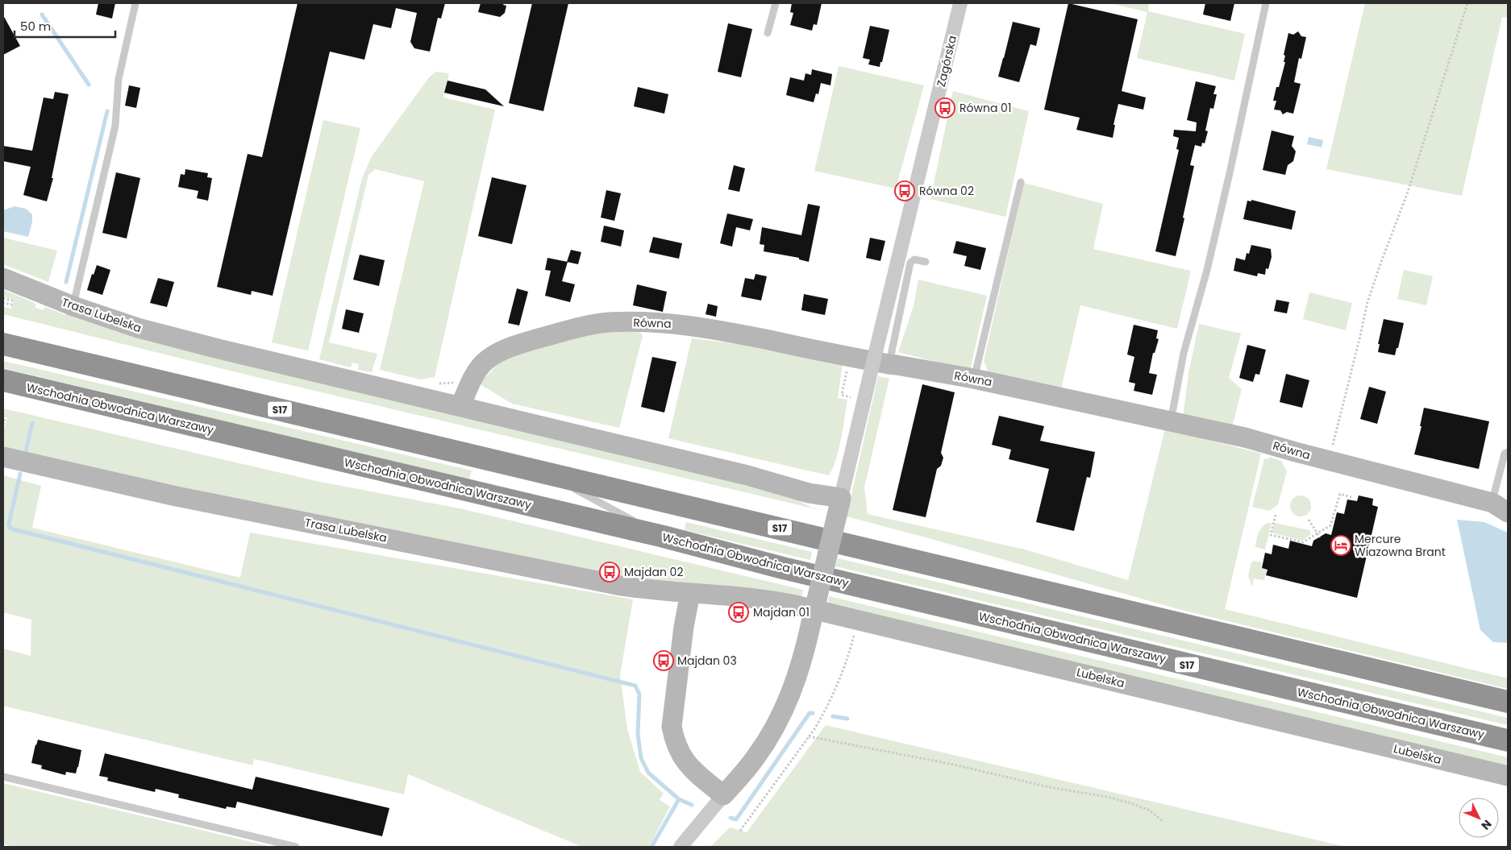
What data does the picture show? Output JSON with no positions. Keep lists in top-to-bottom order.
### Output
{
  "streets": {
    "highway": ["Wschodnia Obwodnica Warszawy", "S17"],
    "street": [
      "Zagórska",
      "Trasa Lubelska",
      "Równa",
      "Lubelska"
    ]
  },
  "crossings": [
    ["Zagórska", "Trasa Lubelska"],
    ["Zagórska", "Równa"],
    ["Trasa Lubelska", "Równa"],
    ["Trasa Lubelska", "Lubelska"]
  ],
  "places": {
    "bus stop": [
      "Równa 01",
      "Równa 02",
      "Majdan 02",
      "Majdan 01",
      "Majdan 03"
    ],
    "hotel": ["Mercure Wiazowna Brant"]
  },
  "scale_bar": "50 m",
  "north": "bottom right"
}
